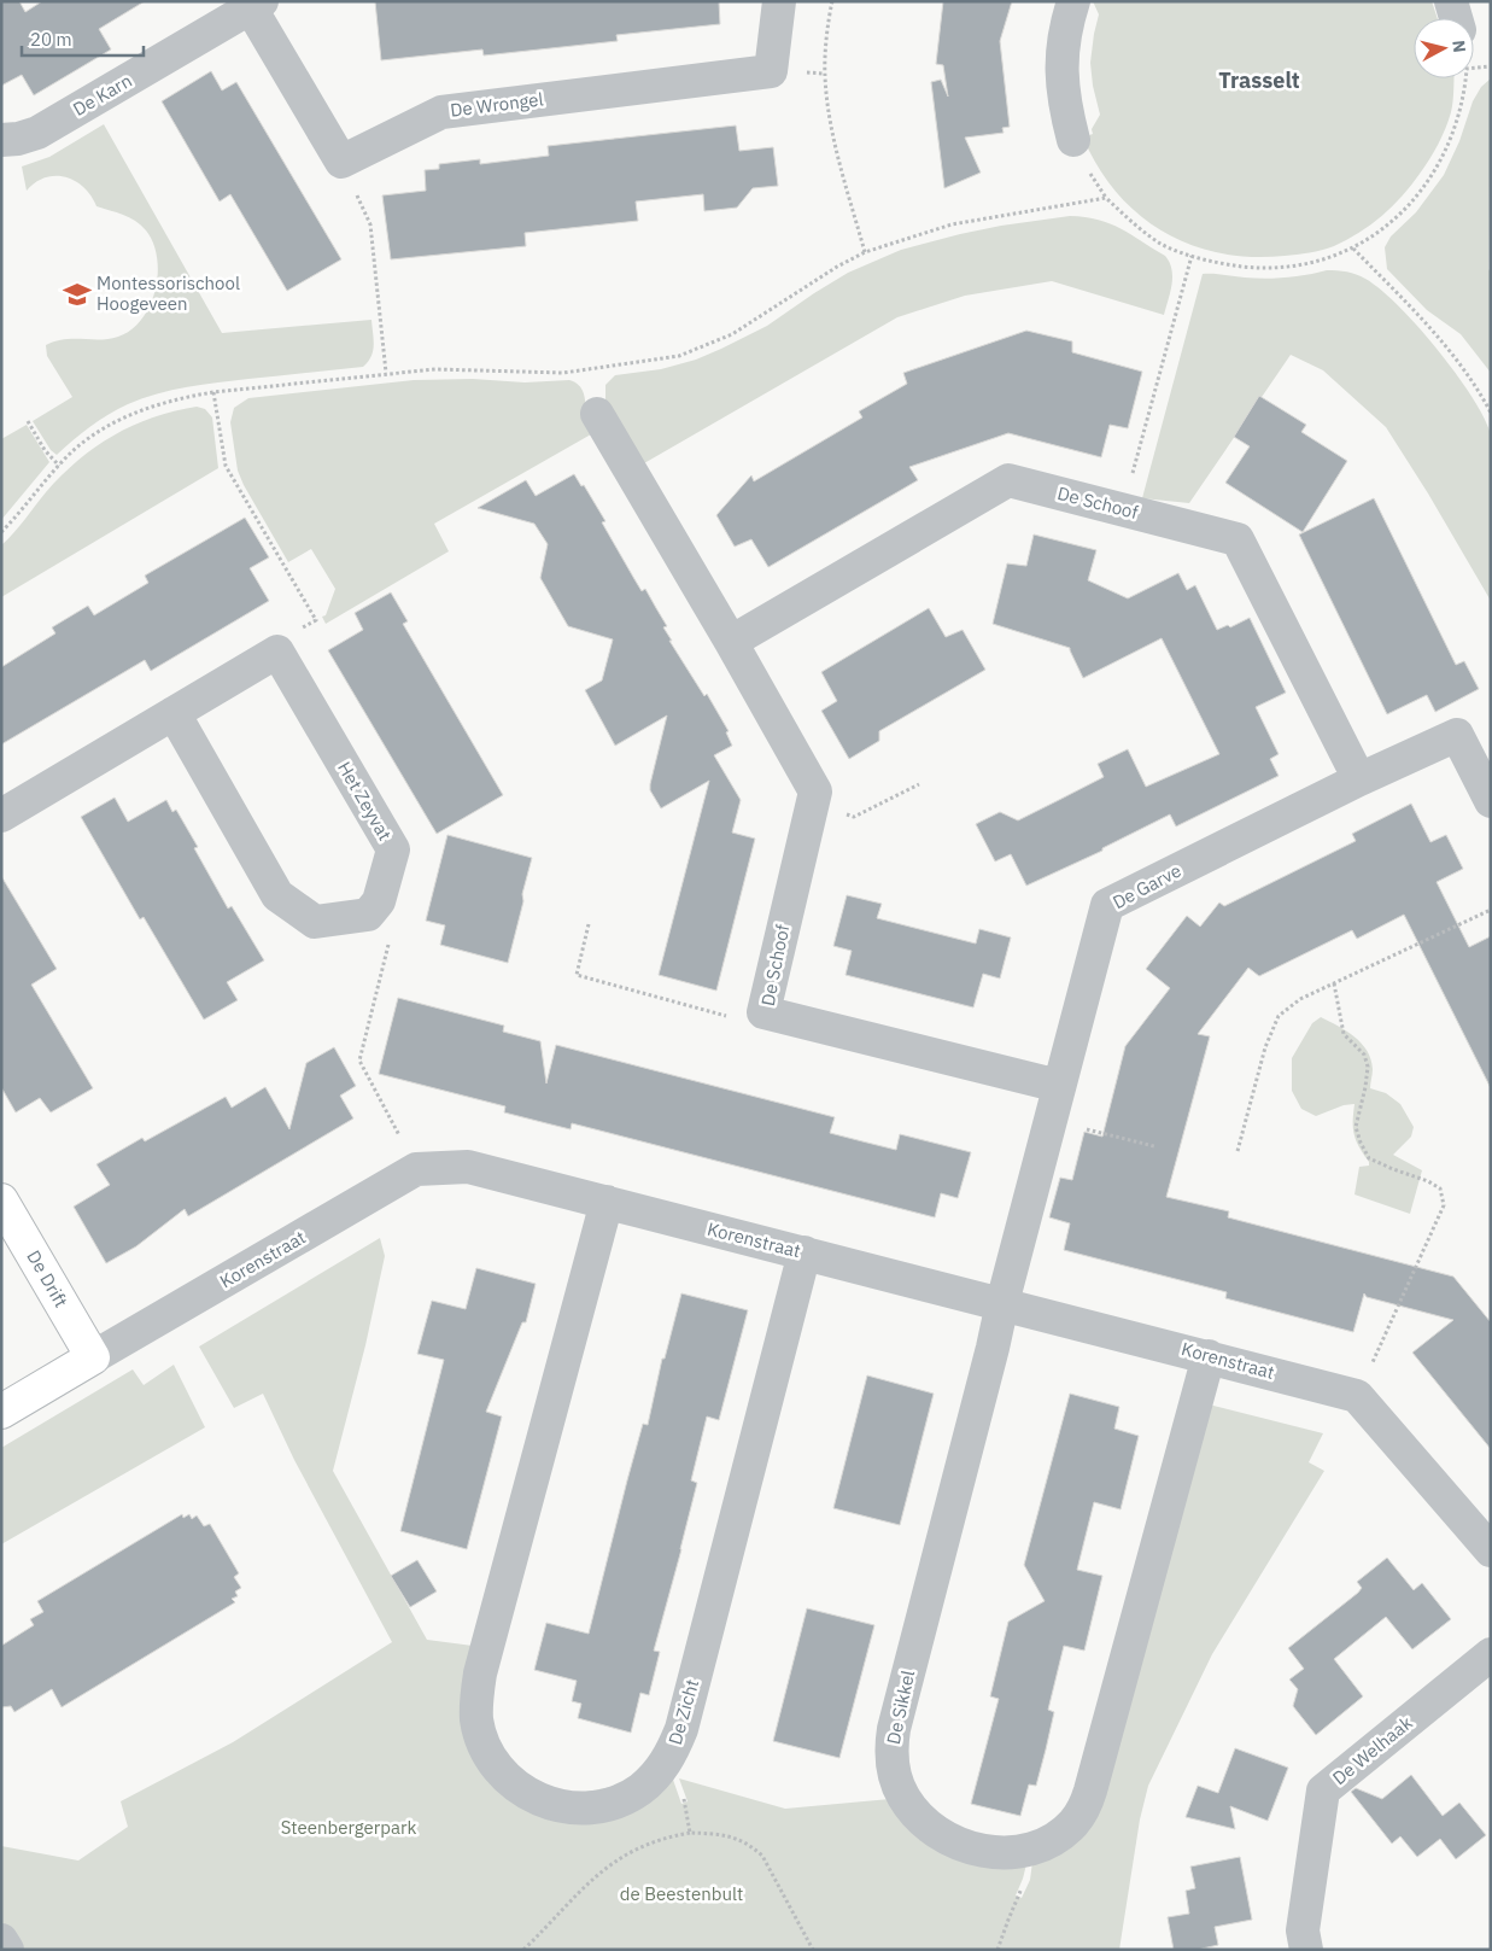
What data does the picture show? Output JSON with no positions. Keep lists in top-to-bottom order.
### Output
{
  "streets": {
    "street": [
      "De Karn",
      "De Wrongel",
      "De Schoof",
      "Het Zeyvat",
      "De Garve",
      "Korenstraat",
      "De Drift",
      "De Sikkel",
      "De Zicht",
      "De Welhaak"
    ]
  },
  "crossings": [
    ["De Schoof", "De Garve"],
    ["De Garve", "Korenstraat"],
    ["De Garve", "De Sikkel"],
    ["Korenstraat", "De Drift"],
    ["Korenstraat", "De Sikkel"],
    ["Korenstraat", "De Zicht"]
  ],
  "districts": ["Trasselt"],
  "parks": ["Steenbergerpark", "de Beestenbult"],
  "places": {
    "school or university": ["Montessorischool Hoogeveen"]
  },
  "scale_bar": "20 m",
  "north": "right"
}
